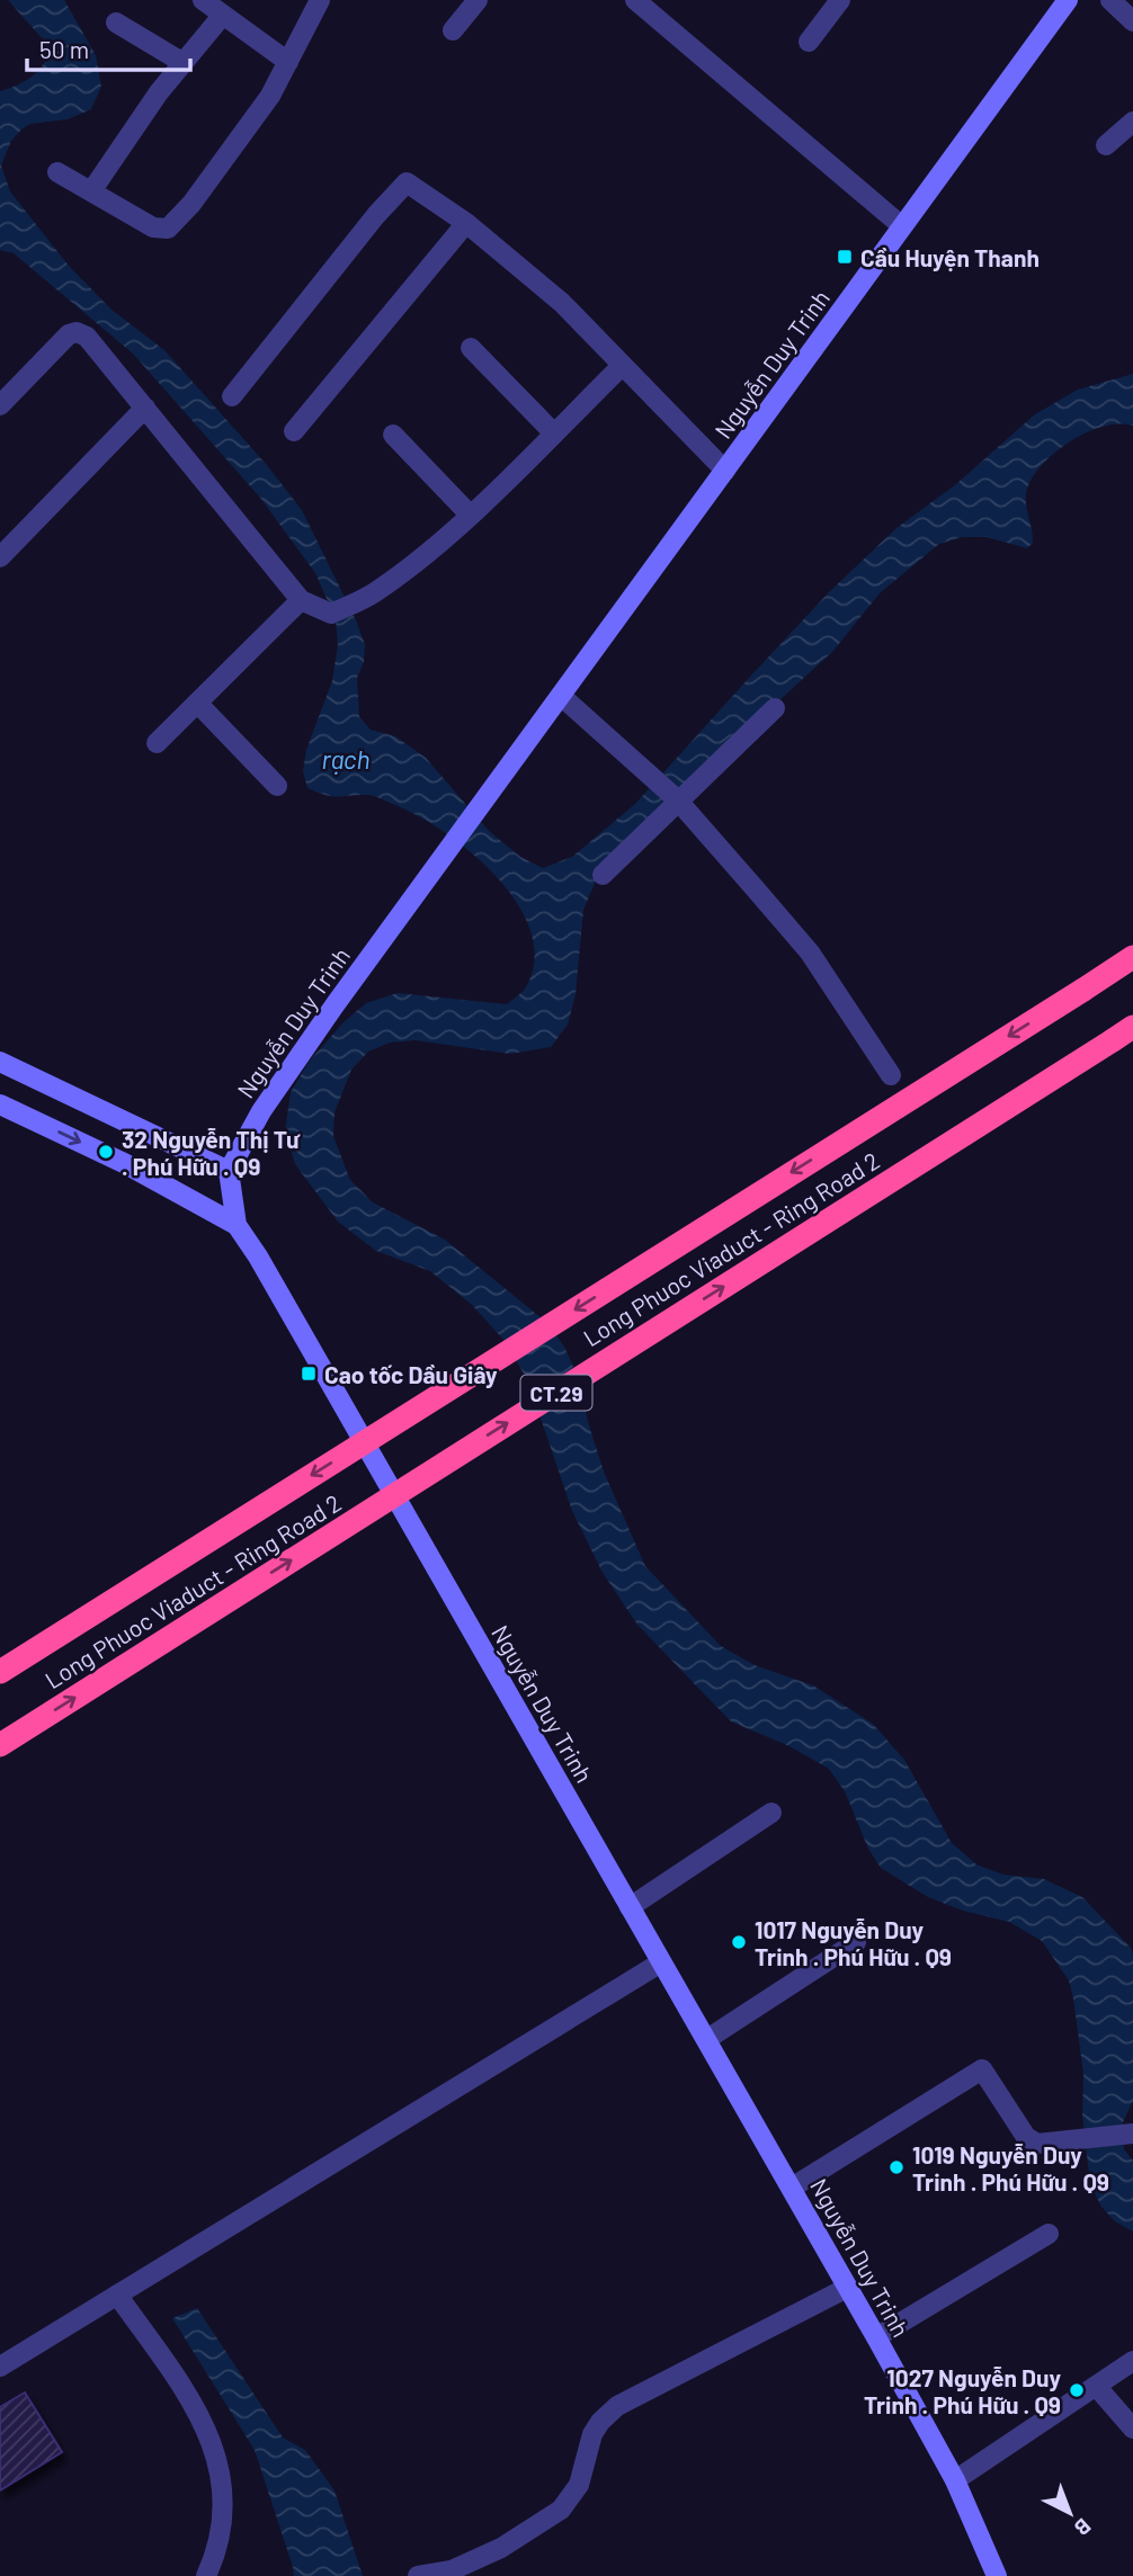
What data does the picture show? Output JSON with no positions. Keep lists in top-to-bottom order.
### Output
{
  "streets": {
    "highway": ["Long Phuoc Viaduct - Ring Road 2", "CT.29"],
    "main road": ["Nguyễn Duy Trinh"]
  },
  "water": ["rạch"],
  "places": {
    "transit": ["Cầu Huyện Thanh", "Cao tốc Dầu Giây"],
    "other": [
      "32 Nguyễn Thị Tư . Phú Hữu . Q9",
      "1017 Nguyễn Duy Trinh . Phú Hữu . Q9",
      "1019 Nguyễn Duy Trinh . Phú Hữu . Q9",
      "1027 Nguyễn Duy Trinh . Phú Hữu . Q9"
    ]
  },
  "scale_bar": "50 m",
  "north": "bottom right"
}
